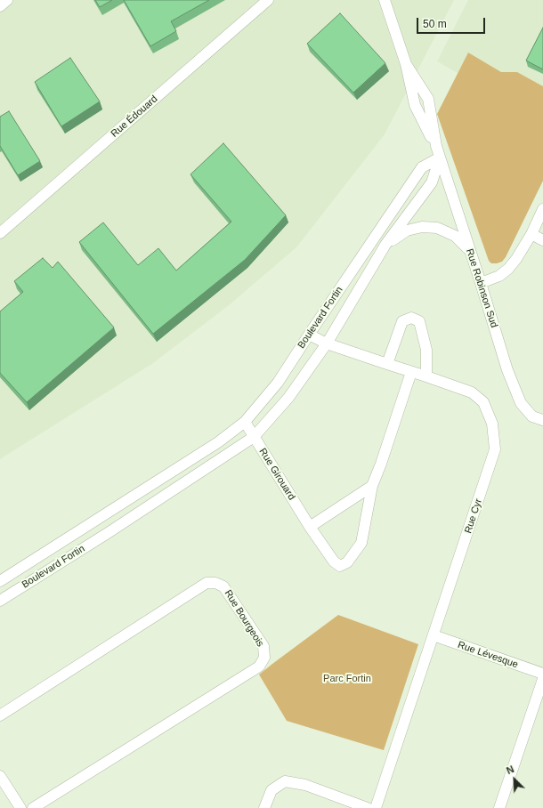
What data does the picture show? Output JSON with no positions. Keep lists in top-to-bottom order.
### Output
{
  "streets": {
    "street": [
      "Rue Édouard",
      "Rue Robinson Sud",
      "Boulevard Fortin",
      "Rue Girouard",
      "Rue Cyr",
      "Rue Bourgeois",
      "Rue Lévesque"
    ]
  },
  "crossings": [
    ["Rue Robinson Sud", "Boulevard Fortin"],
    ["Boulevard Fortin", "Rue Girouard"],
    ["Boulevard Fortin", "Rue Cyr"],
    ["Rue Girouard", "Rue Cyr"],
    ["Rue Cyr", "Rue Lévesque"]
  ],
  "parks": ["Parc Fortin"],
  "scale_bar": "50 m",
  "north": "top left"
}
